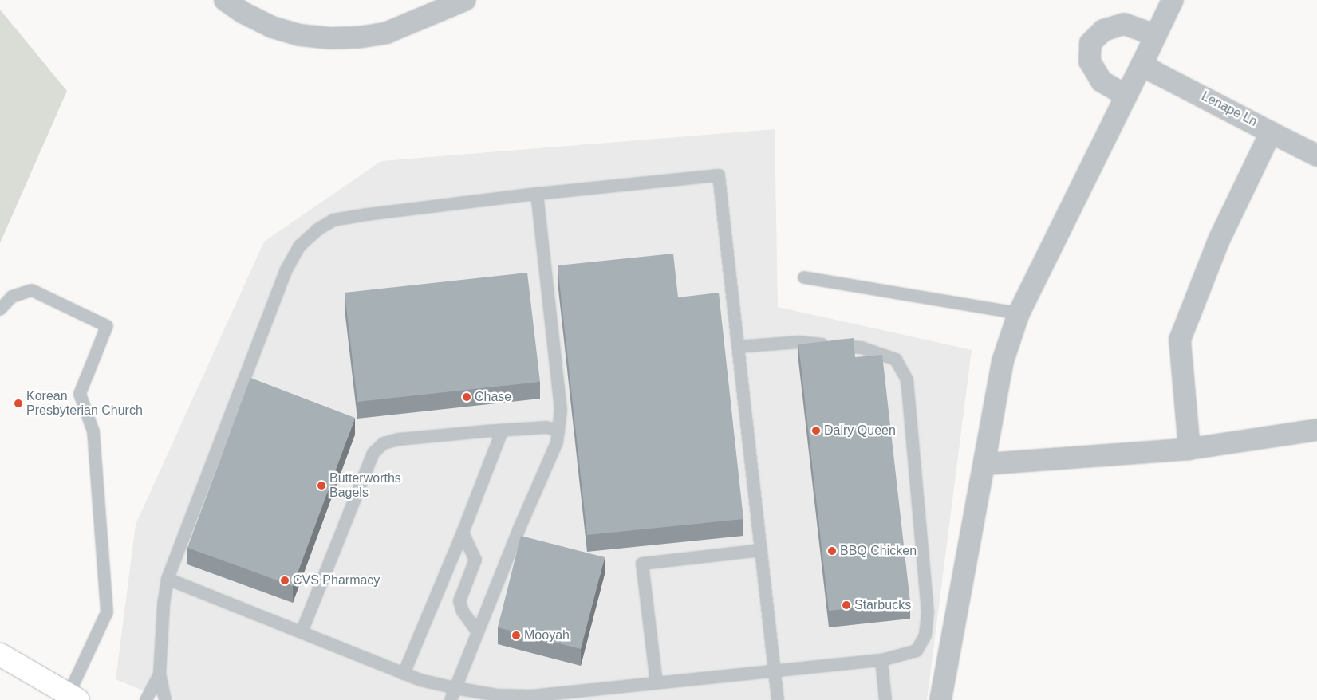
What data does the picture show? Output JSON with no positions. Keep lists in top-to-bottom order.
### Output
{
  "streets": {
    "street": ["Lenape Ln"]
  },
  "places": [
    "Chase",
    "Korean Presbyterian Church",
    "Dairy Queen",
    "Butterworths Bagels",
    "BBQ Chicken",
    "CVS Pharmacy",
    "Starbucks",
    "Mooyah"
  ]
}
